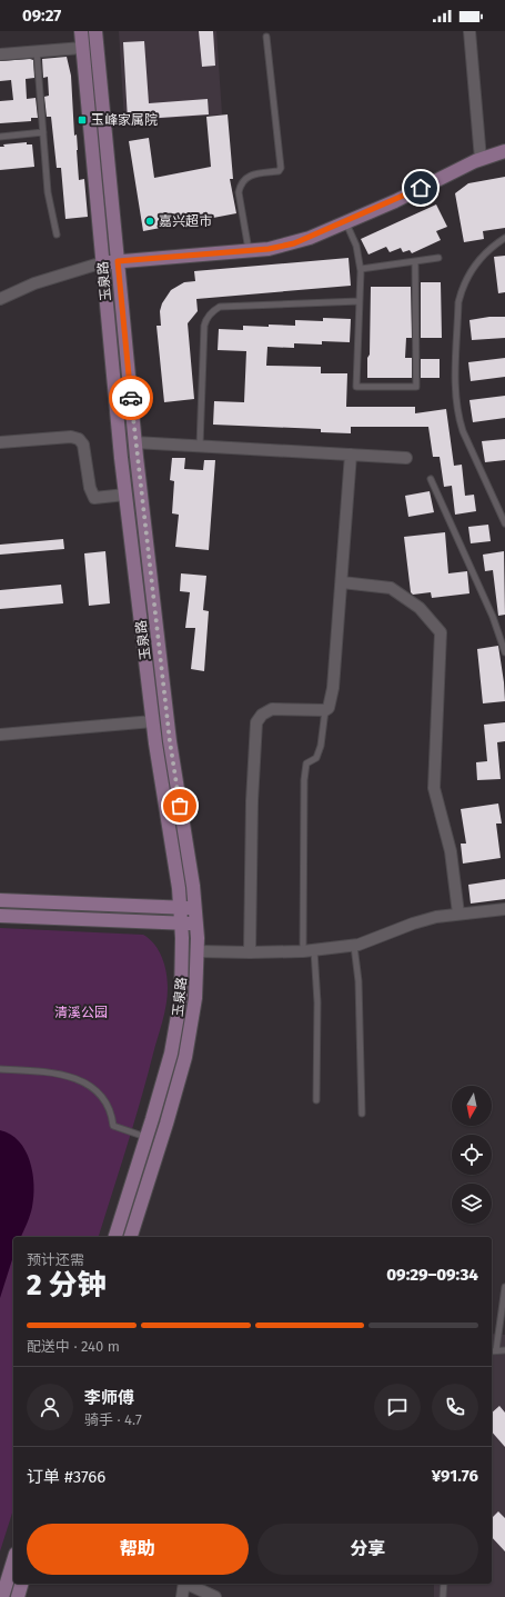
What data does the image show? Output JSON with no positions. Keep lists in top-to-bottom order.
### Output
{
  "streets": {
    "main road": ["玉泉路"]
  },
  "parks": ["清溪公园"],
  "places": {
    "transit": ["玉峰家属院"],
    "other": ["嘉兴超市"]
  },
  "north": "bottom",
  "page": {
    "status": "09:27",
    "heading": ["2 分钟", "预计还需", "09:29–09:34"],
    "panel": [
      "李师傅",
      "骑手 · 4.7",
      "订单 #3766",
      "¥91.76"
    ],
    "bar": "配送中 · 240 m",
    "buttons": ["帮助", "分享"]
  }
}
